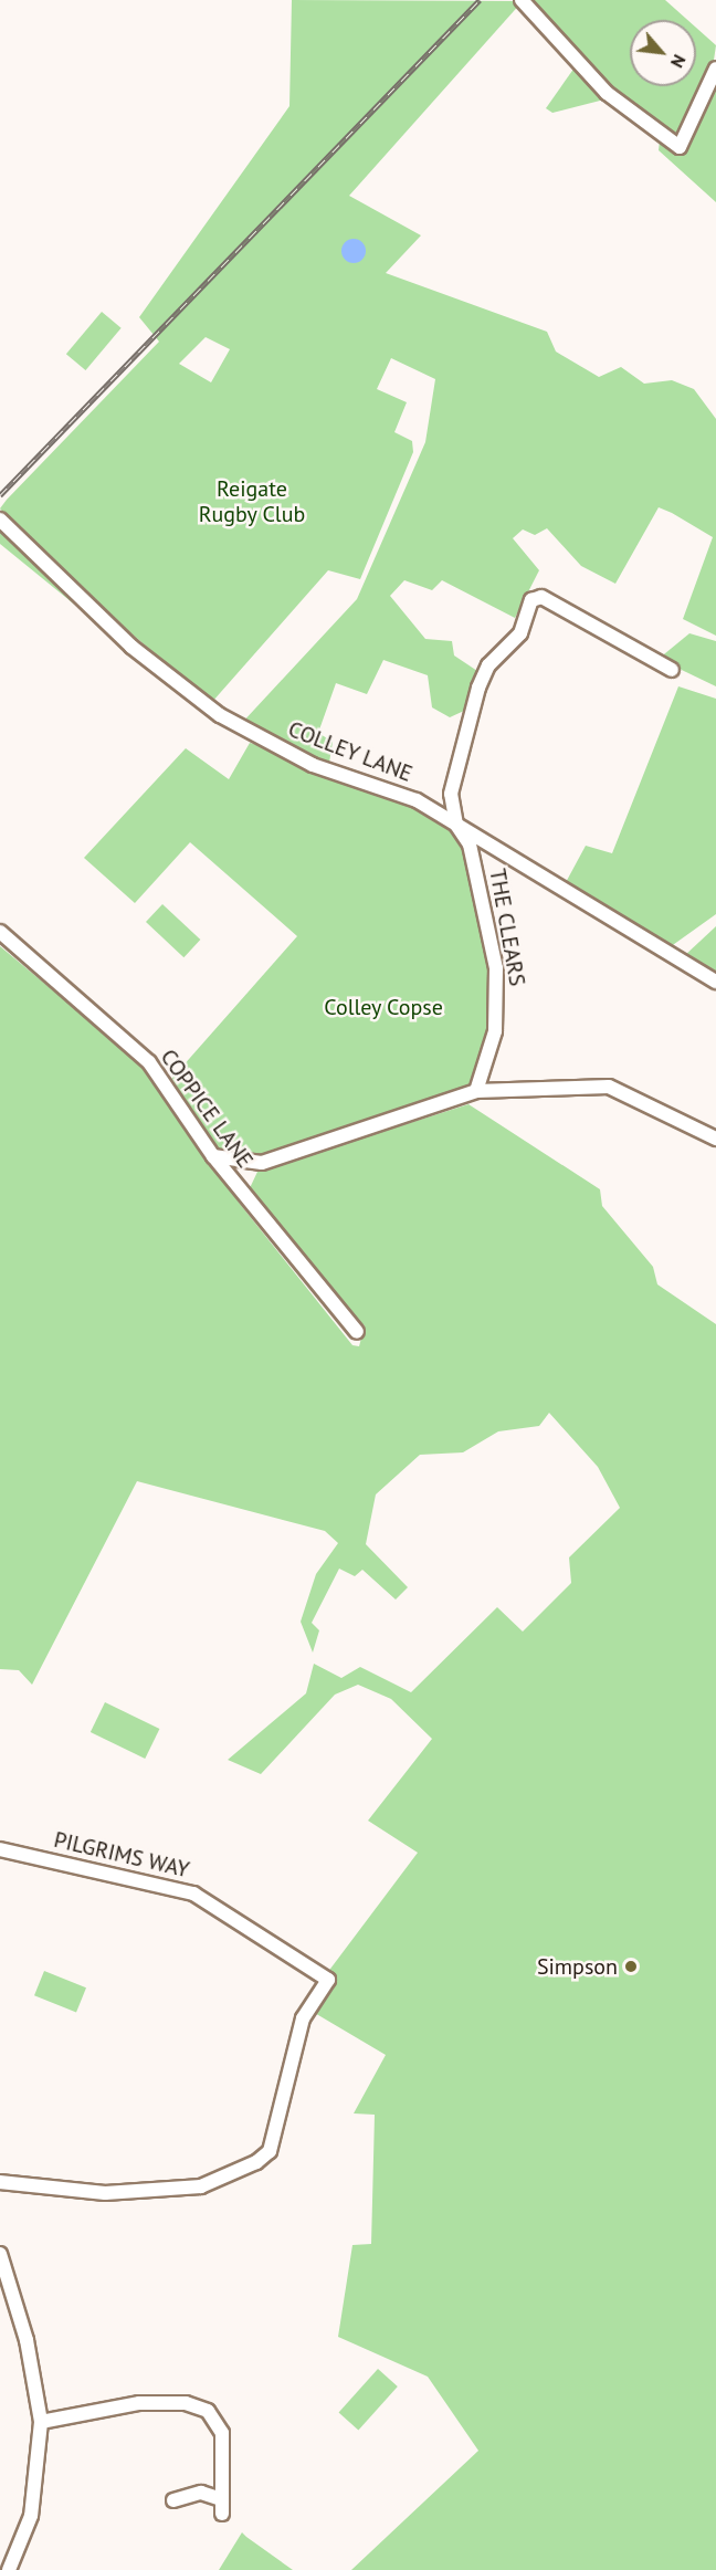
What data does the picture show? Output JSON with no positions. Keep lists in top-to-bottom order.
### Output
{
  "streets": {
    "street": [
      "COLLEY LANE",
      "THE CLEARS",
      "COPPICE LANE",
      "PILGRIMS WAY"
    ]
  },
  "crossings": [
    ["COLLEY LANE", "THE CLEARS"]
  ],
  "parks": ["Reigate Rugby Club", "Colley Copse"],
  "places": ["Simpson"],
  "north": "bottom right"
}
